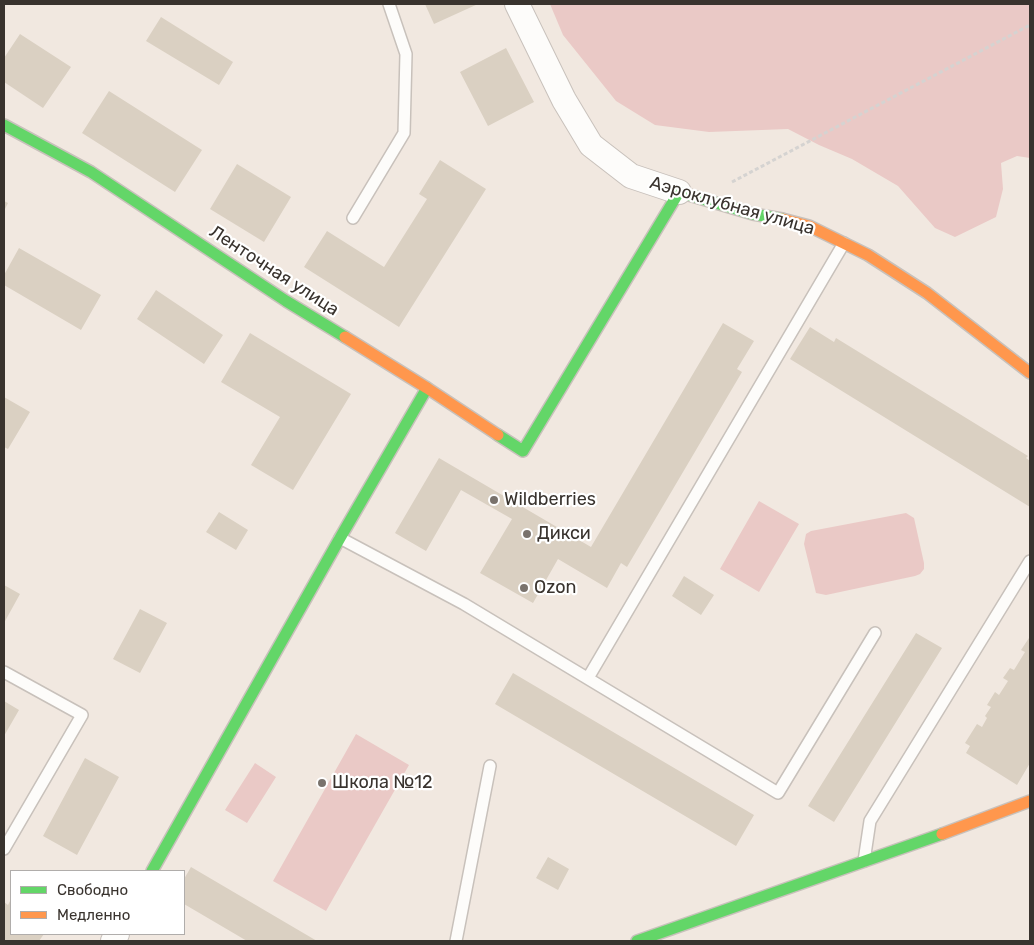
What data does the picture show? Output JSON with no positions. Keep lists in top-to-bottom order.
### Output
{
  "streets": {
    "street": ["Аэроклубная улица", "Ленточная улица"]
  },
  "crossings": [
    ["Аэроклубная улица", "Ленточная улица"]
  ],
  "places": [
    "Wildberries",
    "Дикси",
    "Ozon",
    "Школа №12"
  ],
  "legend": ["Свободно", "Медленно"]
}
